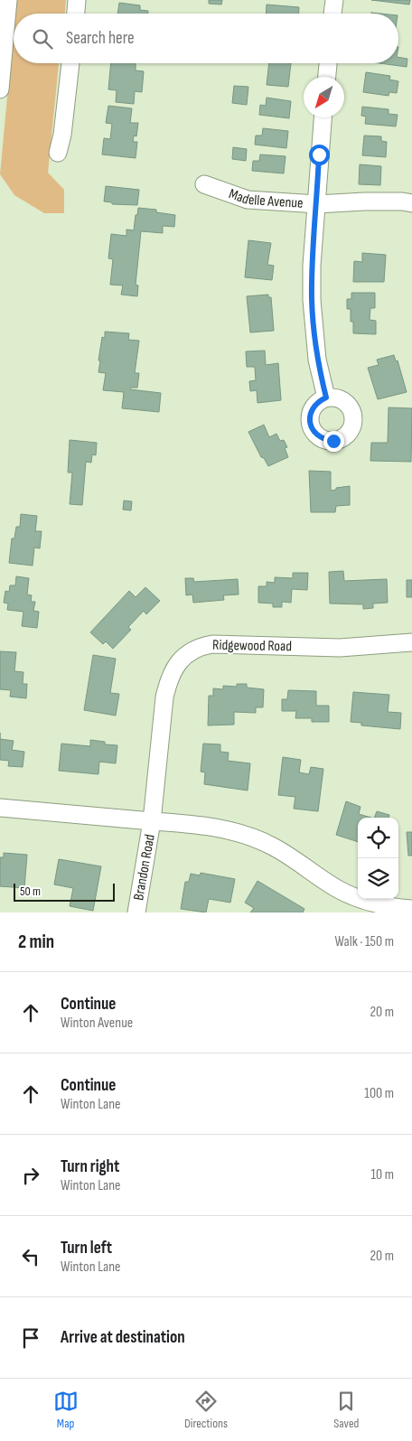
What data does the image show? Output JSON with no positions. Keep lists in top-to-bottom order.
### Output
{
  "streets": {
    "street": ["Madelle Avenue", "Ridgewood Road", "Brandon Road"]
  },
  "crossings": [
    ["Ridgewood Road", "Brandon Road"]
  ],
  "scale_bar": "50 m",
  "north": "bottom left",
  "page": {
    "search": "Search here",
    "scale": "50 m",
    "heading": ["2 min", "Walk · 150 m"],
    "list": [
      ["Continue", "Winton Avenue", "20 m"],
      ["Continue", "Winton Lane", "100 m"],
      ["Turn right", "Winton Lane", "10 m"],
      ["Turn left", "Winton Lane", "20 m"],
      "Arrive at destination"
    ],
    "nav": ["Map", "Directions", "Saved"]
  }
}
